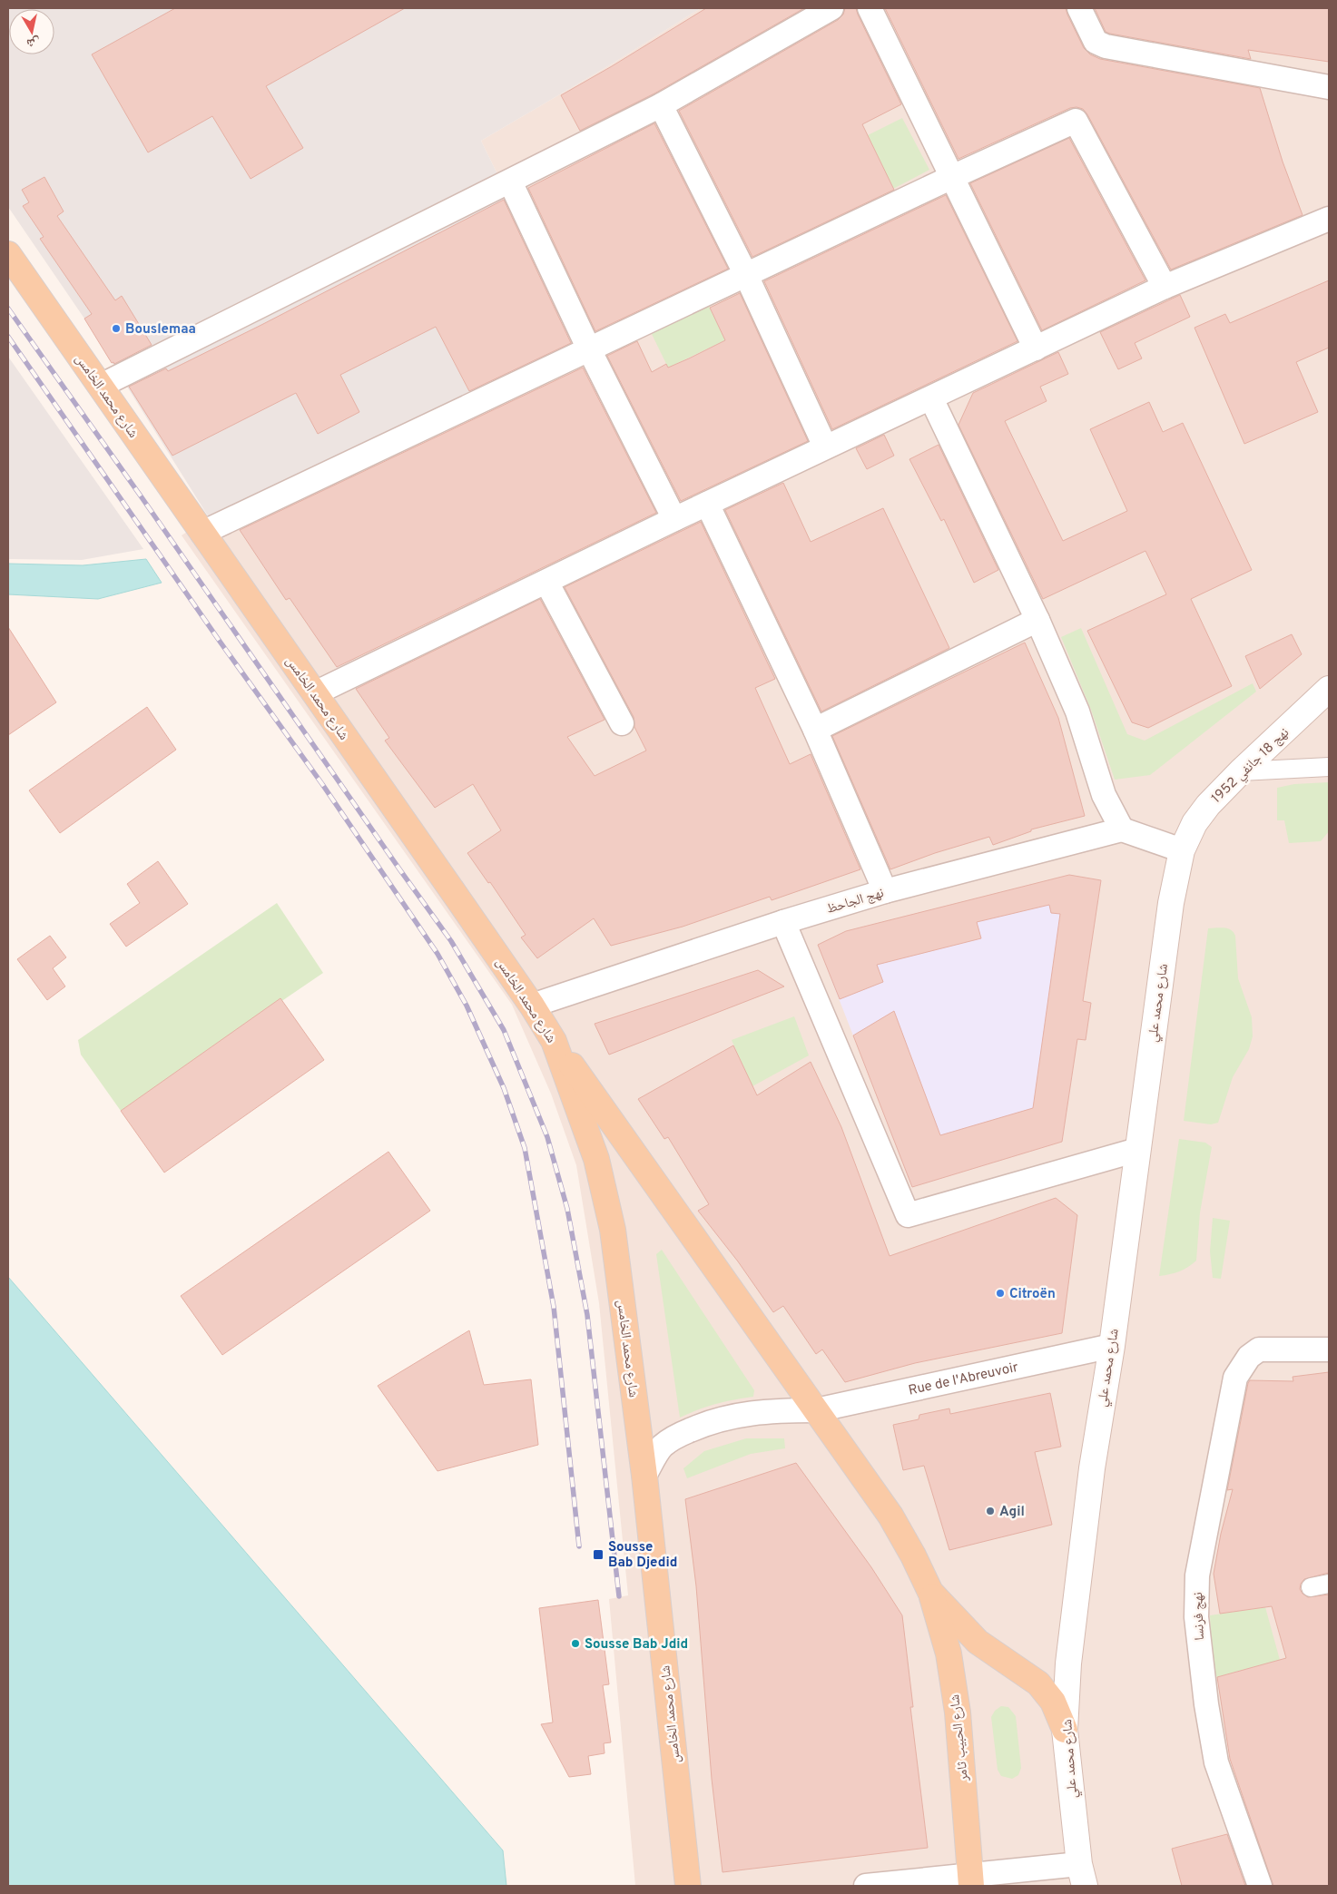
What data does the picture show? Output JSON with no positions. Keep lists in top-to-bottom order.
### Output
{
  "streets": {
    "main road": [
      "شارع محمد الخامس",
      "نهج 18 جانفي 1952",
      "شارع محمد علي",
      "شارع الحبيب ثامر"
    ],
    "street": ["نهج الجاحظ", "Rue de l'Abreuvoir", "نهج فرنسا"]
  },
  "crossings": [
    ["شارع محمد الخامس", "نهج الجاحظ"],
    ["شارع محمد الخامس", "Rue de l'Abreuvoir"],
    ["نهج 18 جانفي 1952", "شارع محمد علي"],
    ["شارع محمد علي", "Rue de l'Abreuvoir"]
  ],
  "places": {
    "other": [
      "Bouslemaa",
      "Citroën",
      "Agil",
      "Sousse Bab Jdid"
    ],
    "transit": ["Sousse Bab Djedid"]
  },
  "north": "bottom"
}
